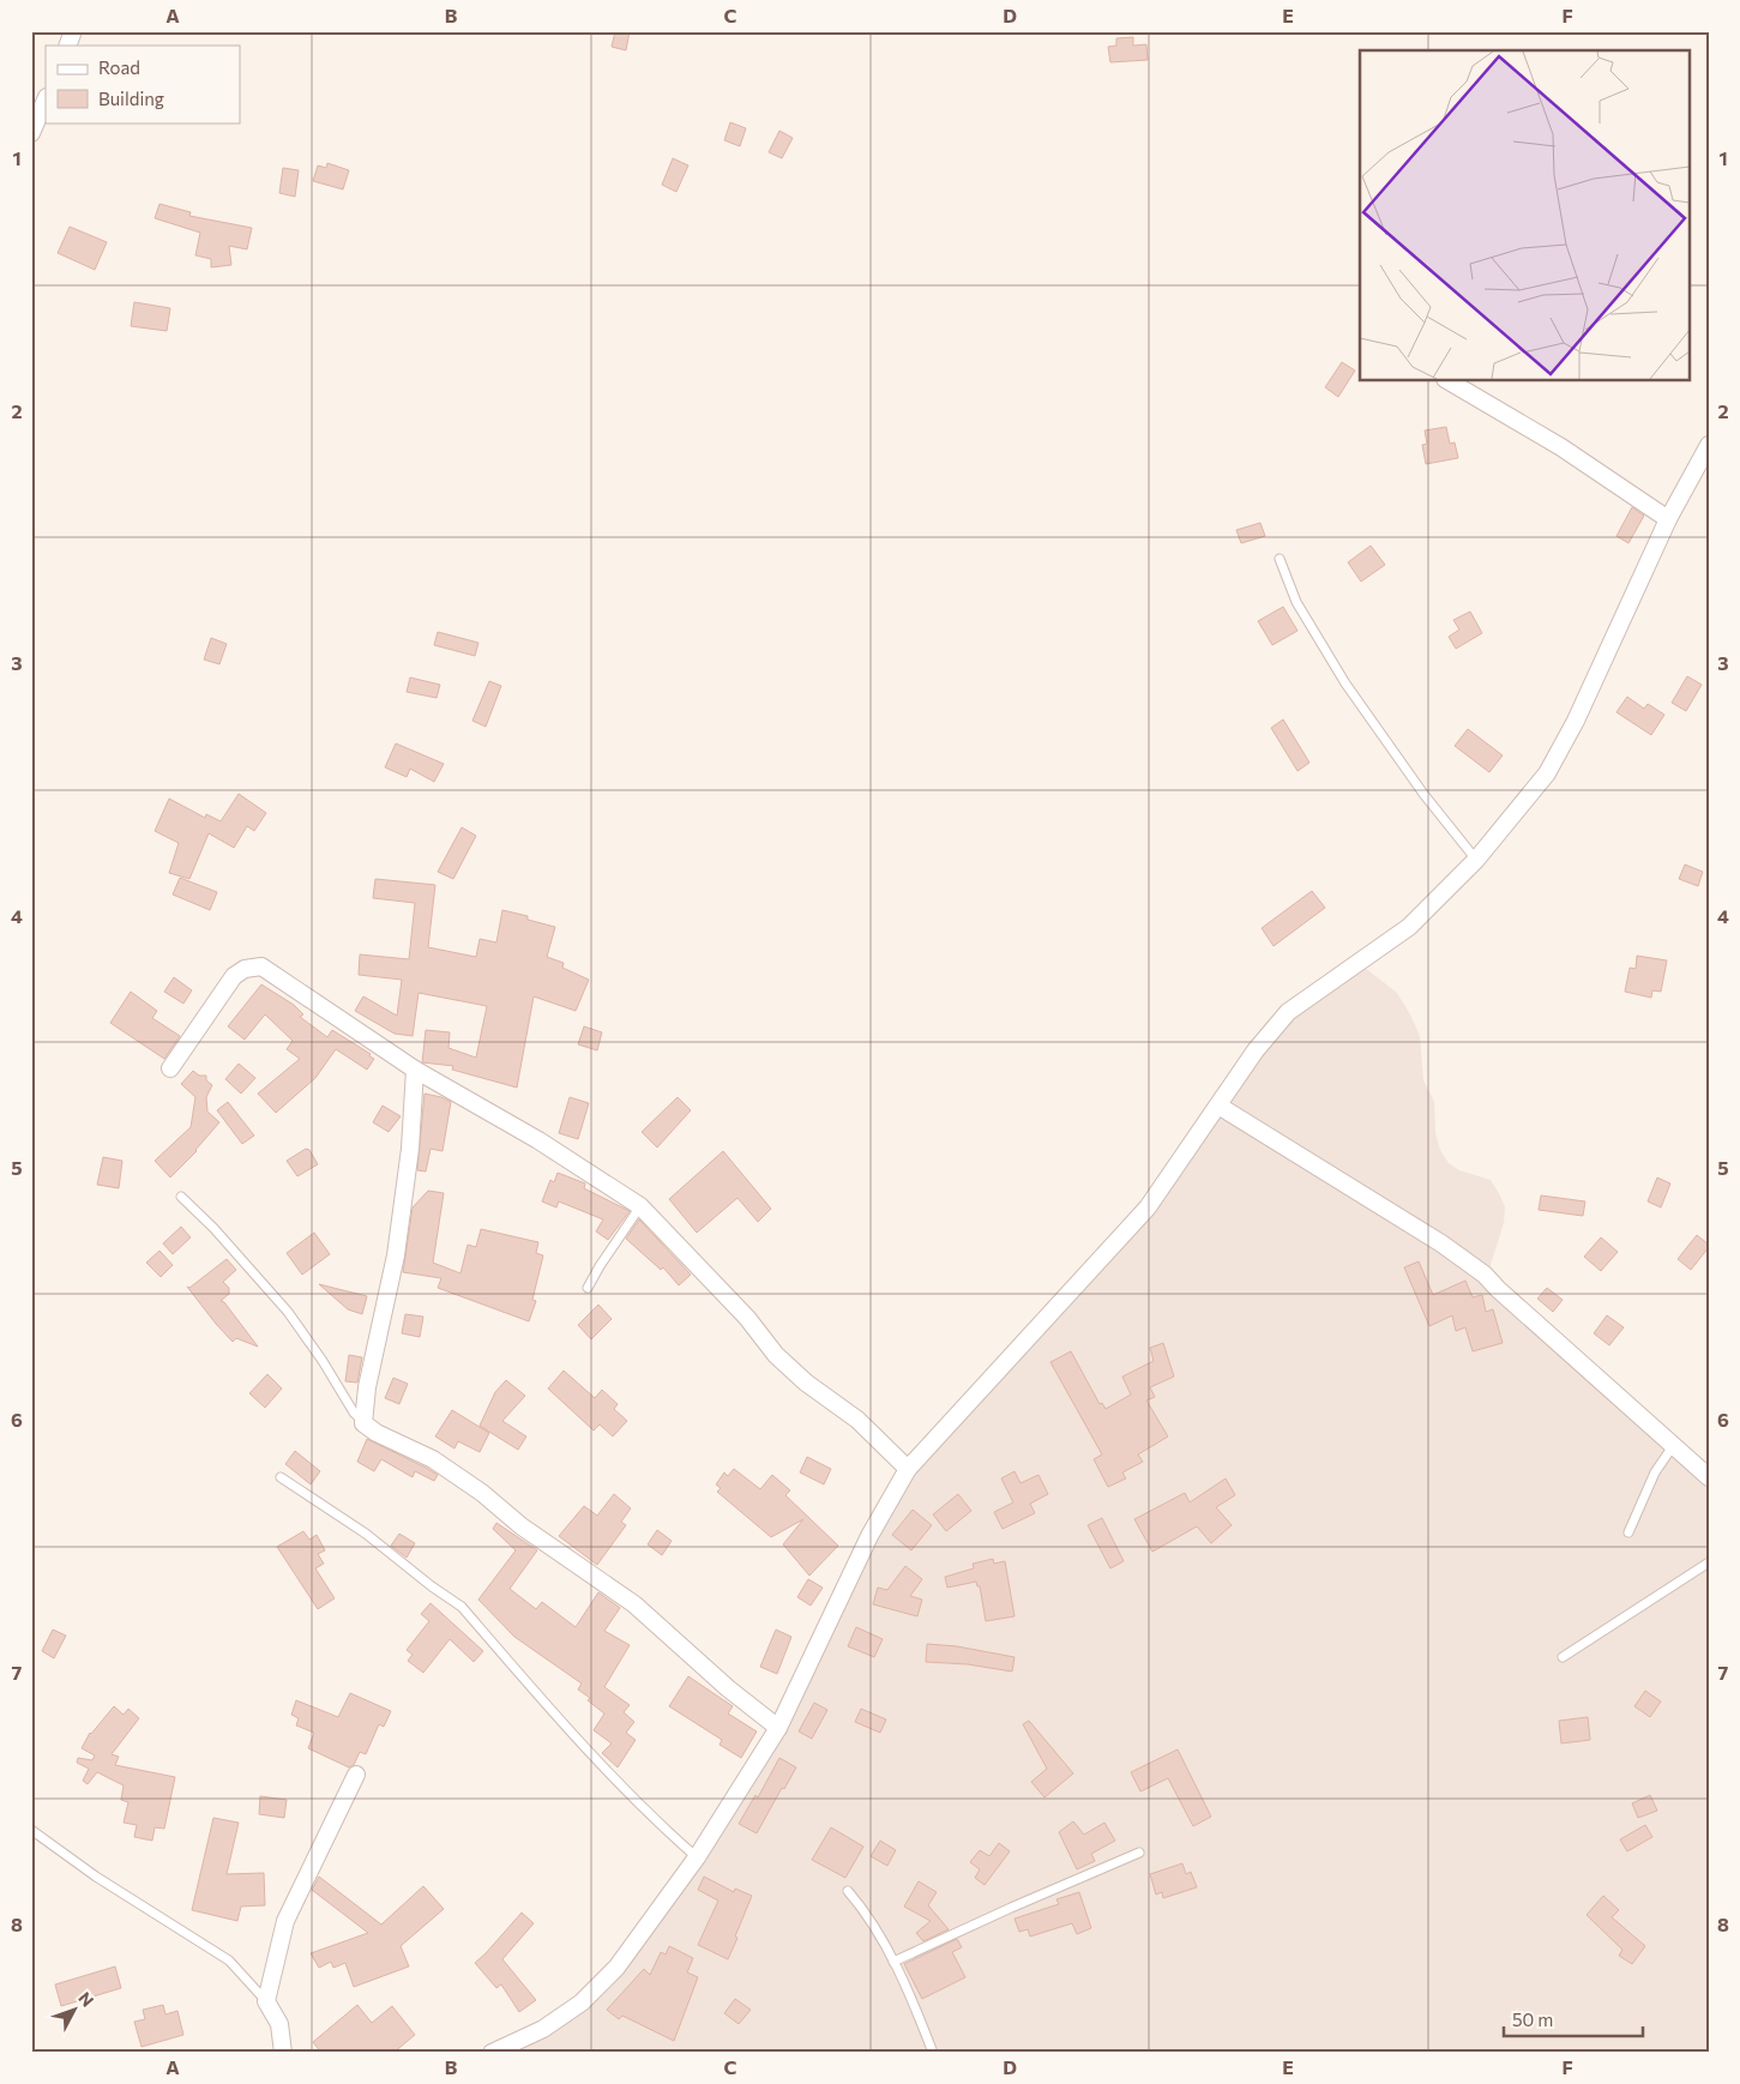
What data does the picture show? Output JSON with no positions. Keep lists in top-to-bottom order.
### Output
{
  "legend": ["Road", "Building"],
  "scale_bar": "50 m",
  "north": "top right",
  "grid": {
    "columns": [
      "A",
      "B",
      "C",
      "D",
      "E",
      "F"
    ],
    "rows": [
      "1",
      "2",
      "3",
      "4",
      "5",
      "6",
      "7",
      "8"
    ]
  }
}
